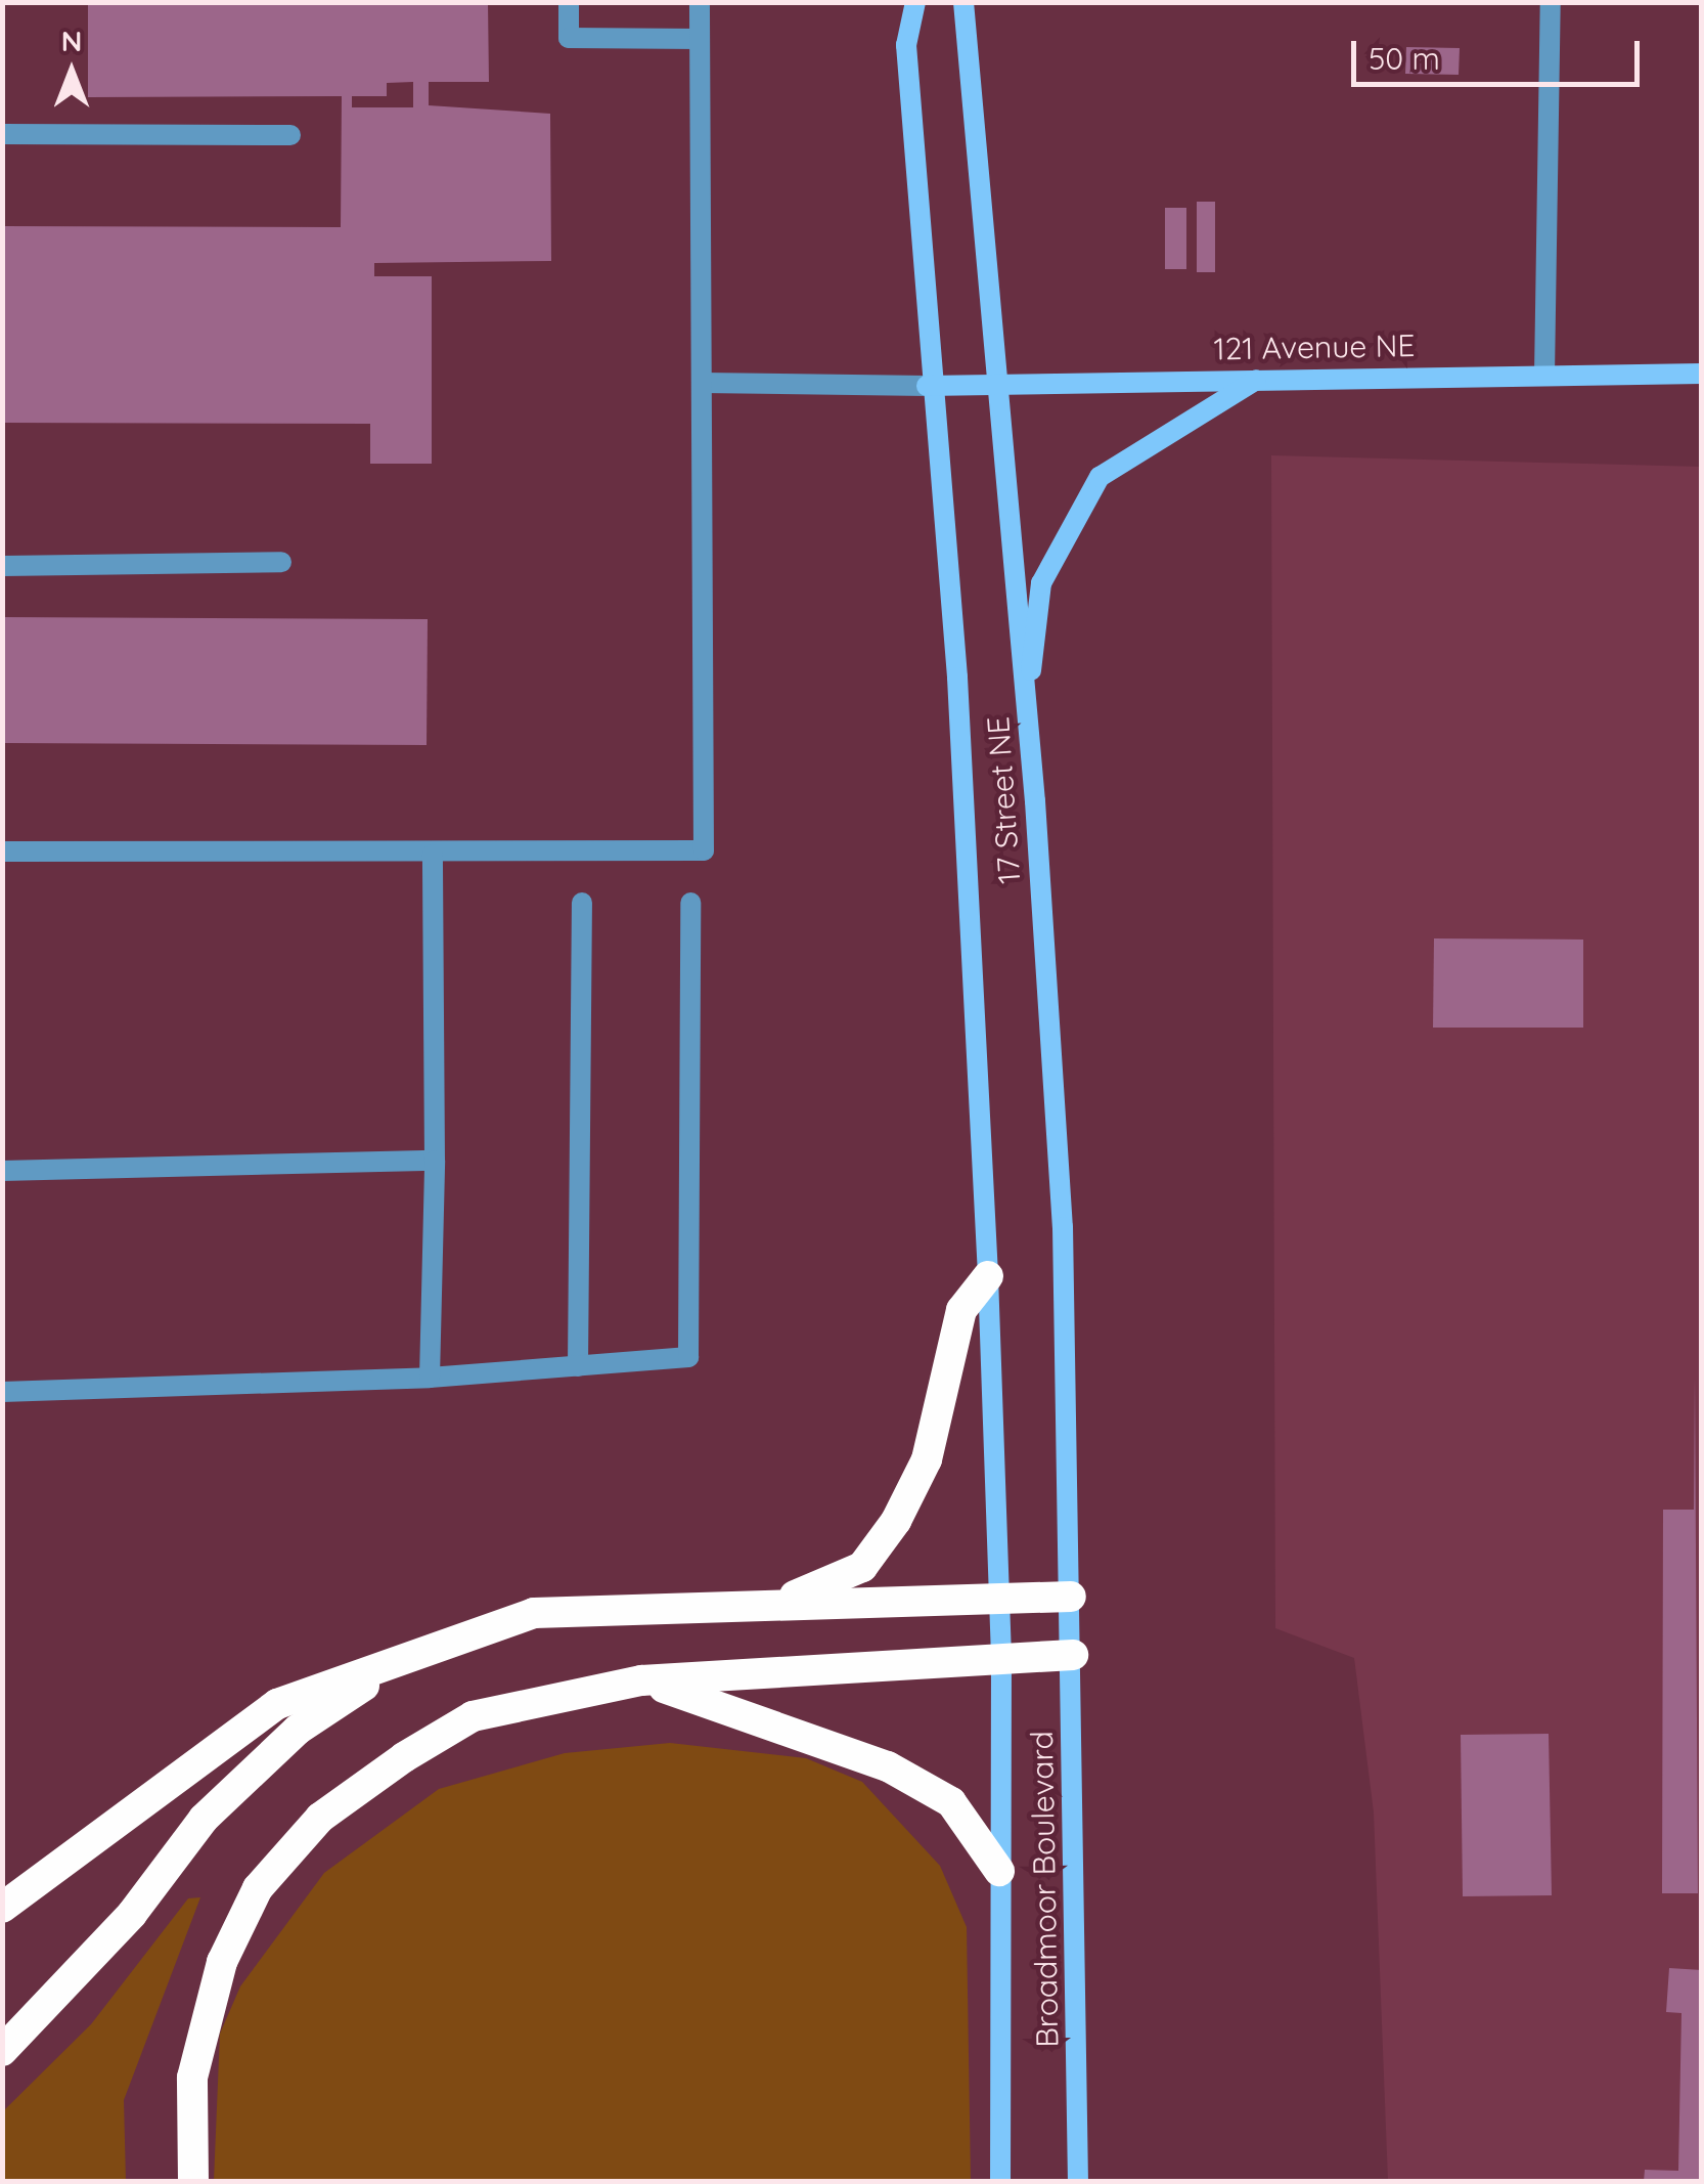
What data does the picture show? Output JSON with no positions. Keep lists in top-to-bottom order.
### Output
{
  "streets": {
    "main road": ["121 Avenue NE", "17 Street NE", "Broadmoor Boulevard"]
  },
  "crossings": [
    ["121 Avenue NE", "17 Street NE"],
    ["17 Street NE", "Broadmoor Boulevard"]
  ],
  "scale_bar": "50 m",
  "north": "top"
}
